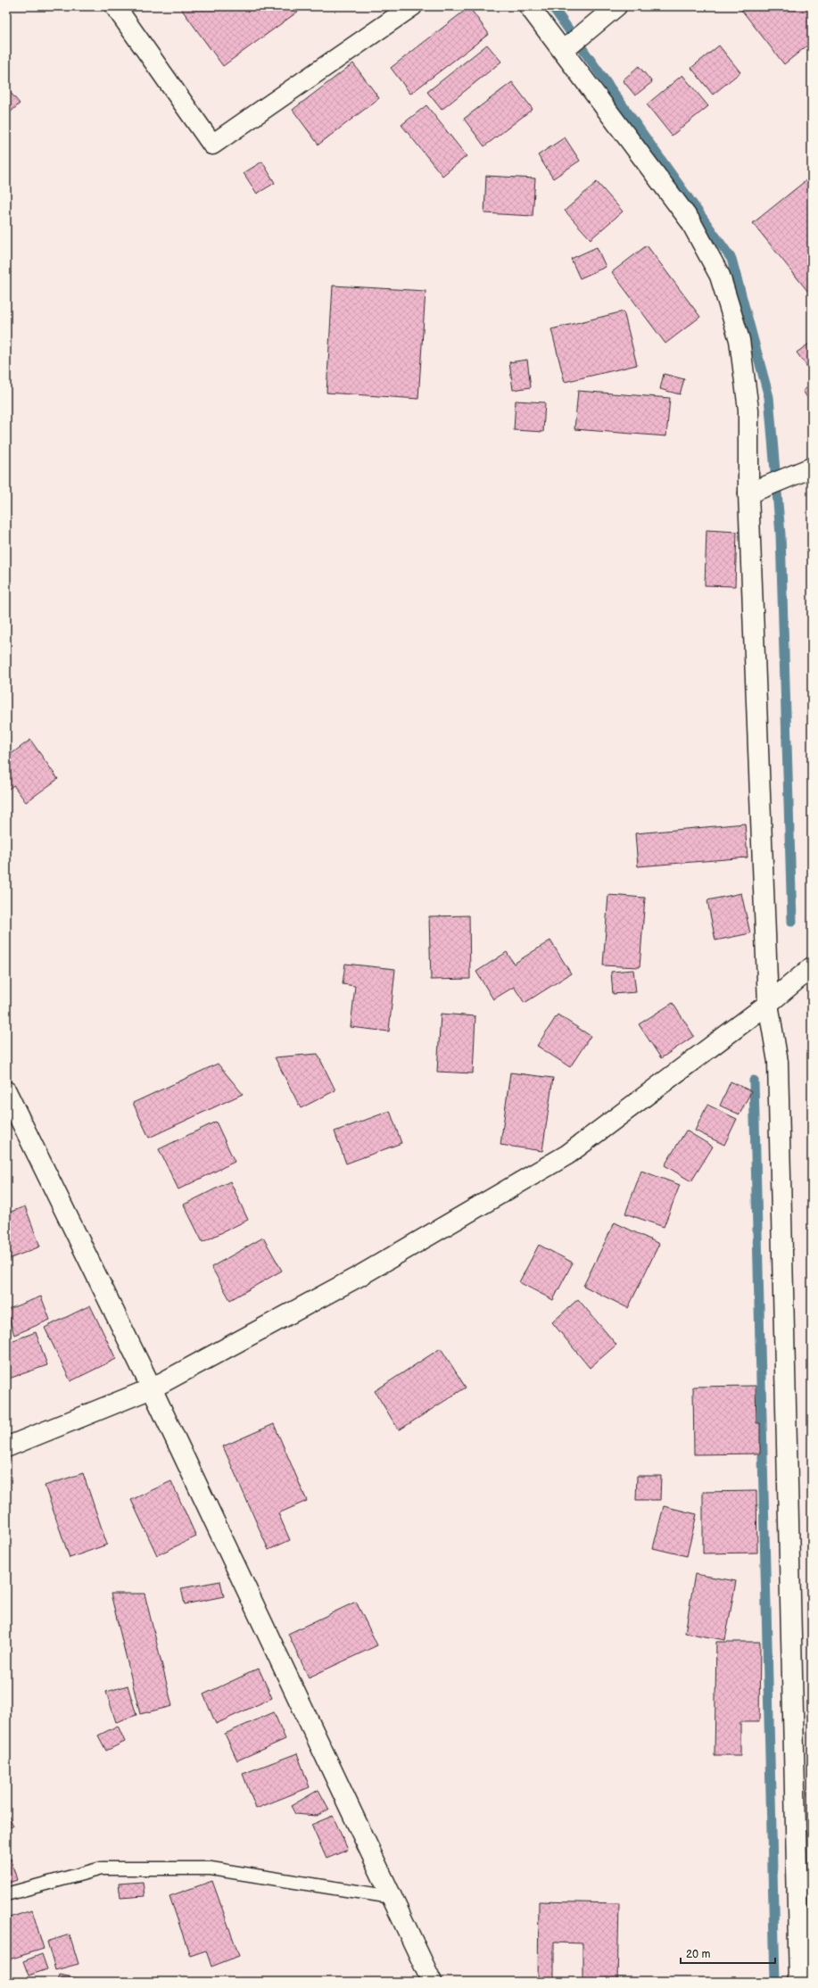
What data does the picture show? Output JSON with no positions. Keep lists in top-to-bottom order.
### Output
{
  "scale_bar": "20 m"
}
